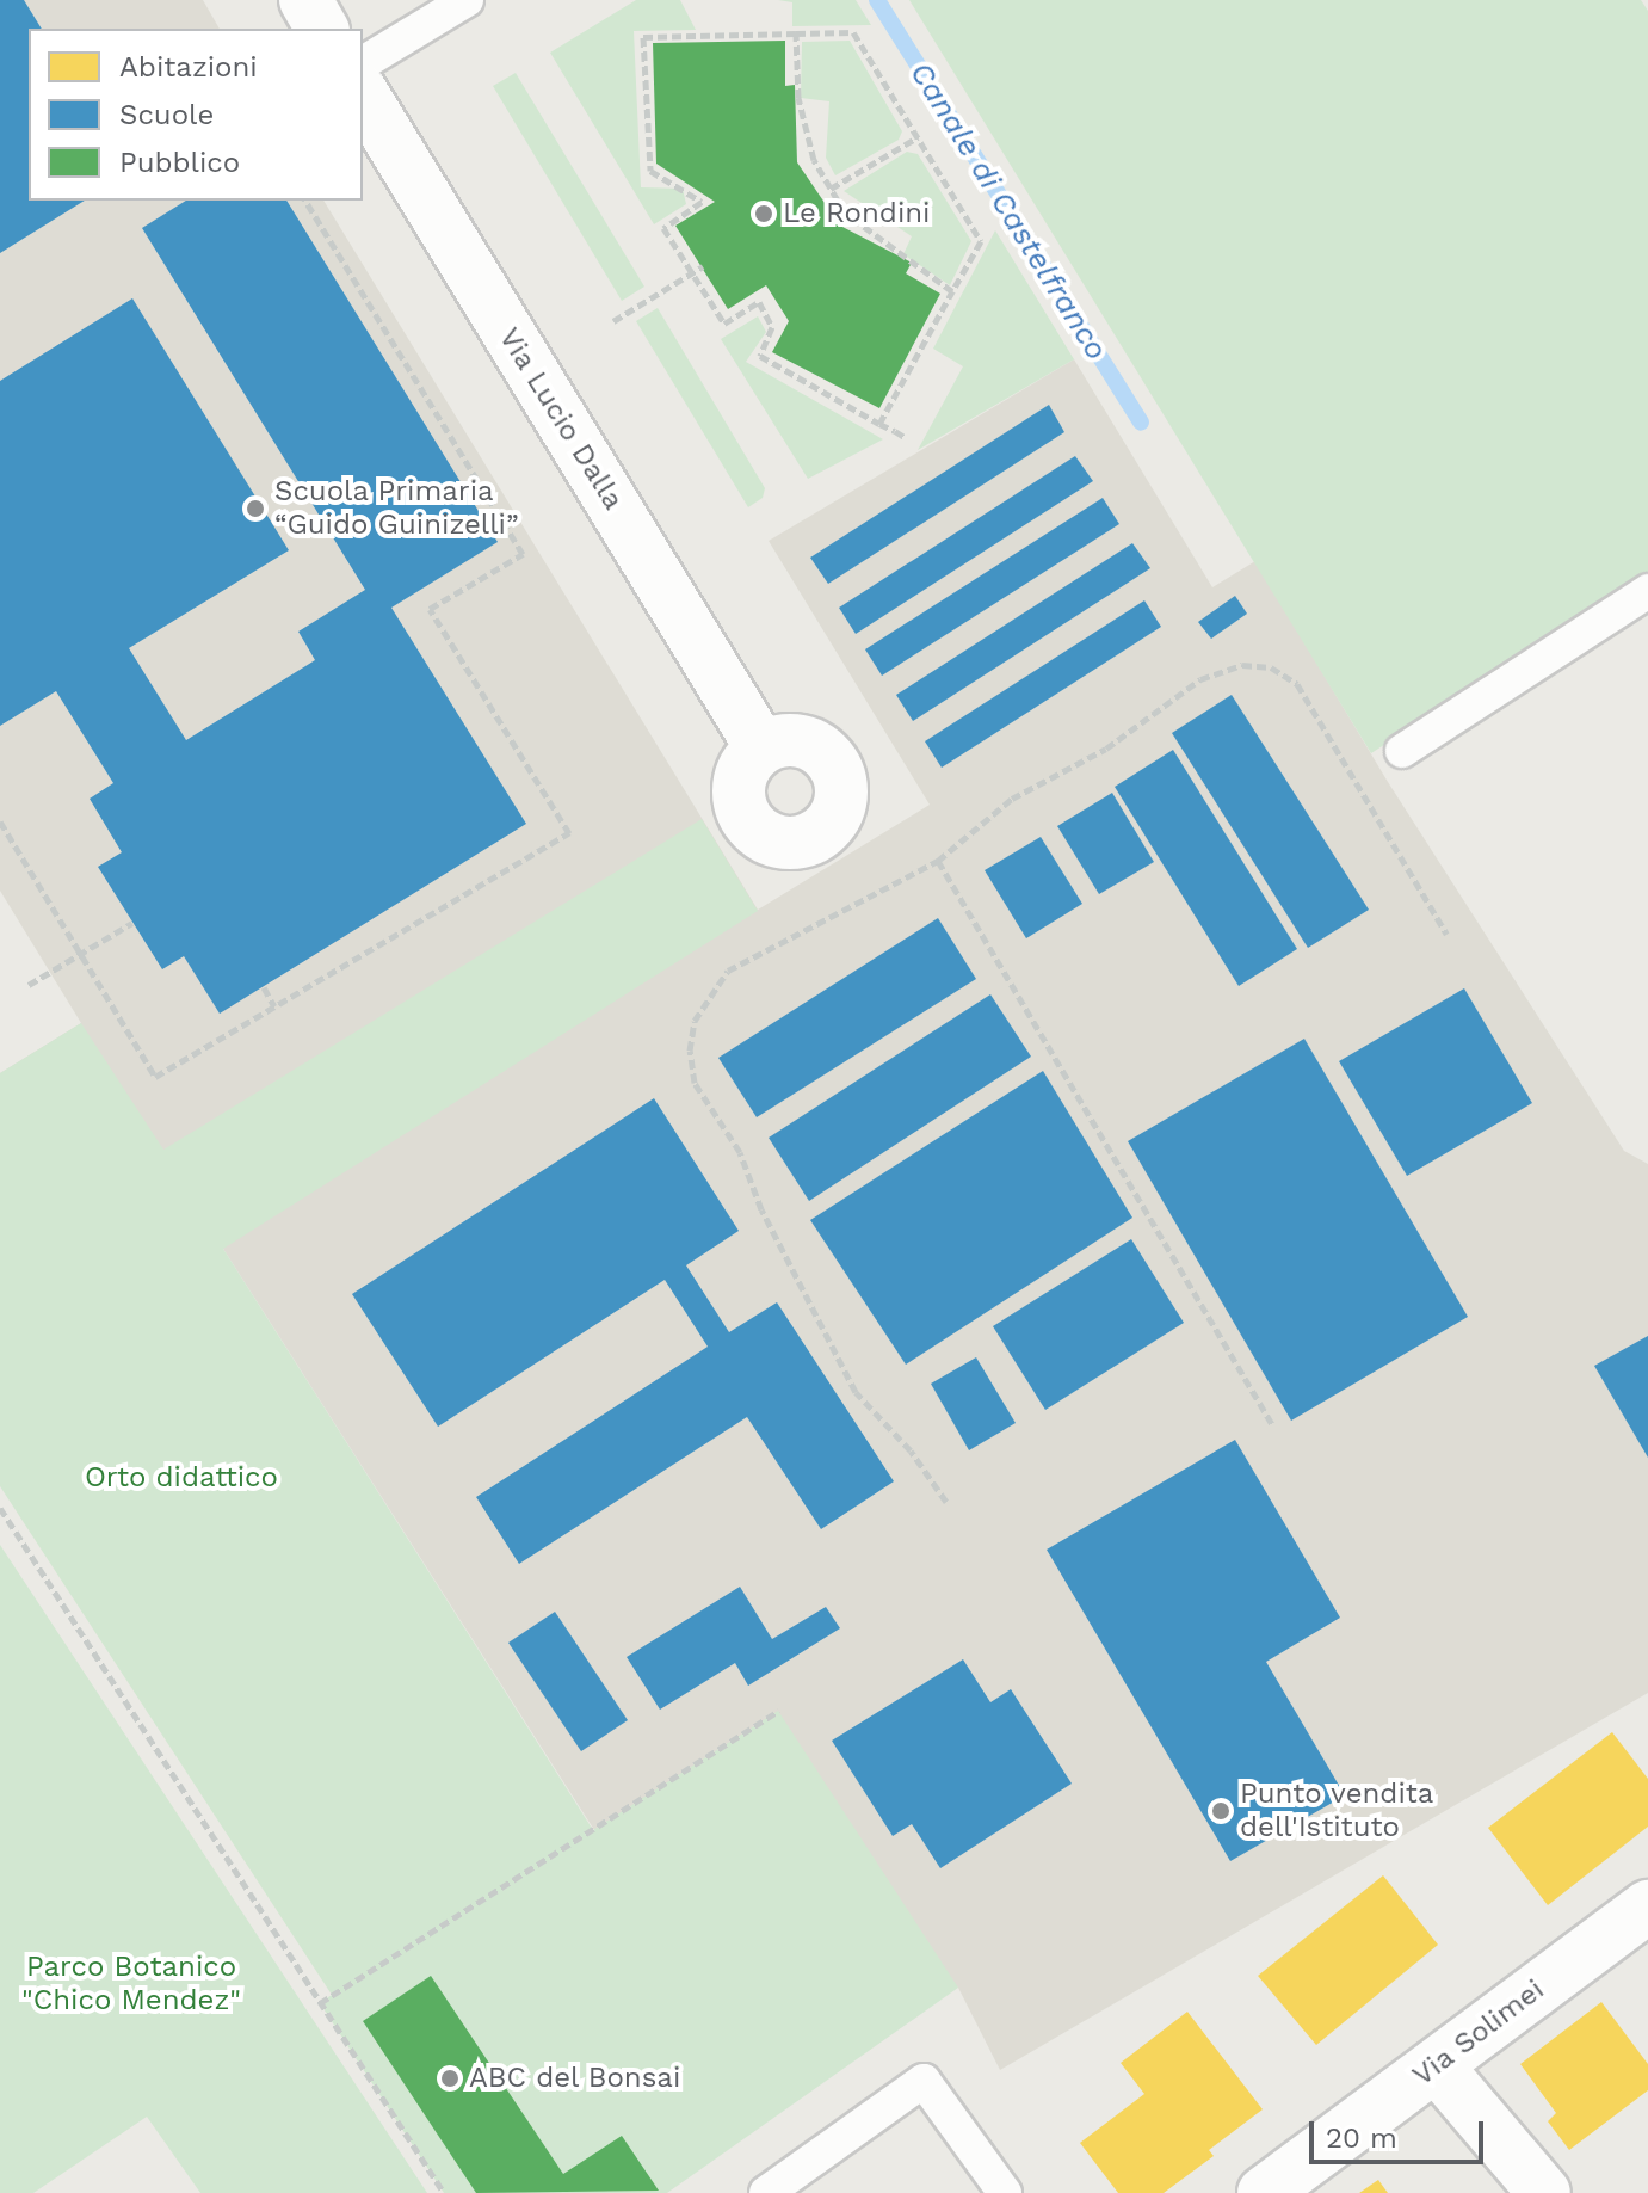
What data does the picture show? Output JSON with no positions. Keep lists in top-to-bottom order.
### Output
{
  "streets": {
    "street": ["Via Lucio Dalla", "Via Solimei"]
  },
  "water": ["Canale di Castelfranco"],
  "parks": ["Orto didattico", "Parco Botanico \"Chico Mendez\""],
  "places": [
    "Le Rondini",
    "Scuola Primaria “Guido Guinizelli”",
    "Punto vendita dell'Istituto",
    "ABC del Bonsai"
  ],
  "legend": ["Abitazioni", "Scuole", "Pubblico"],
  "scale_bar": "20 m"
}
